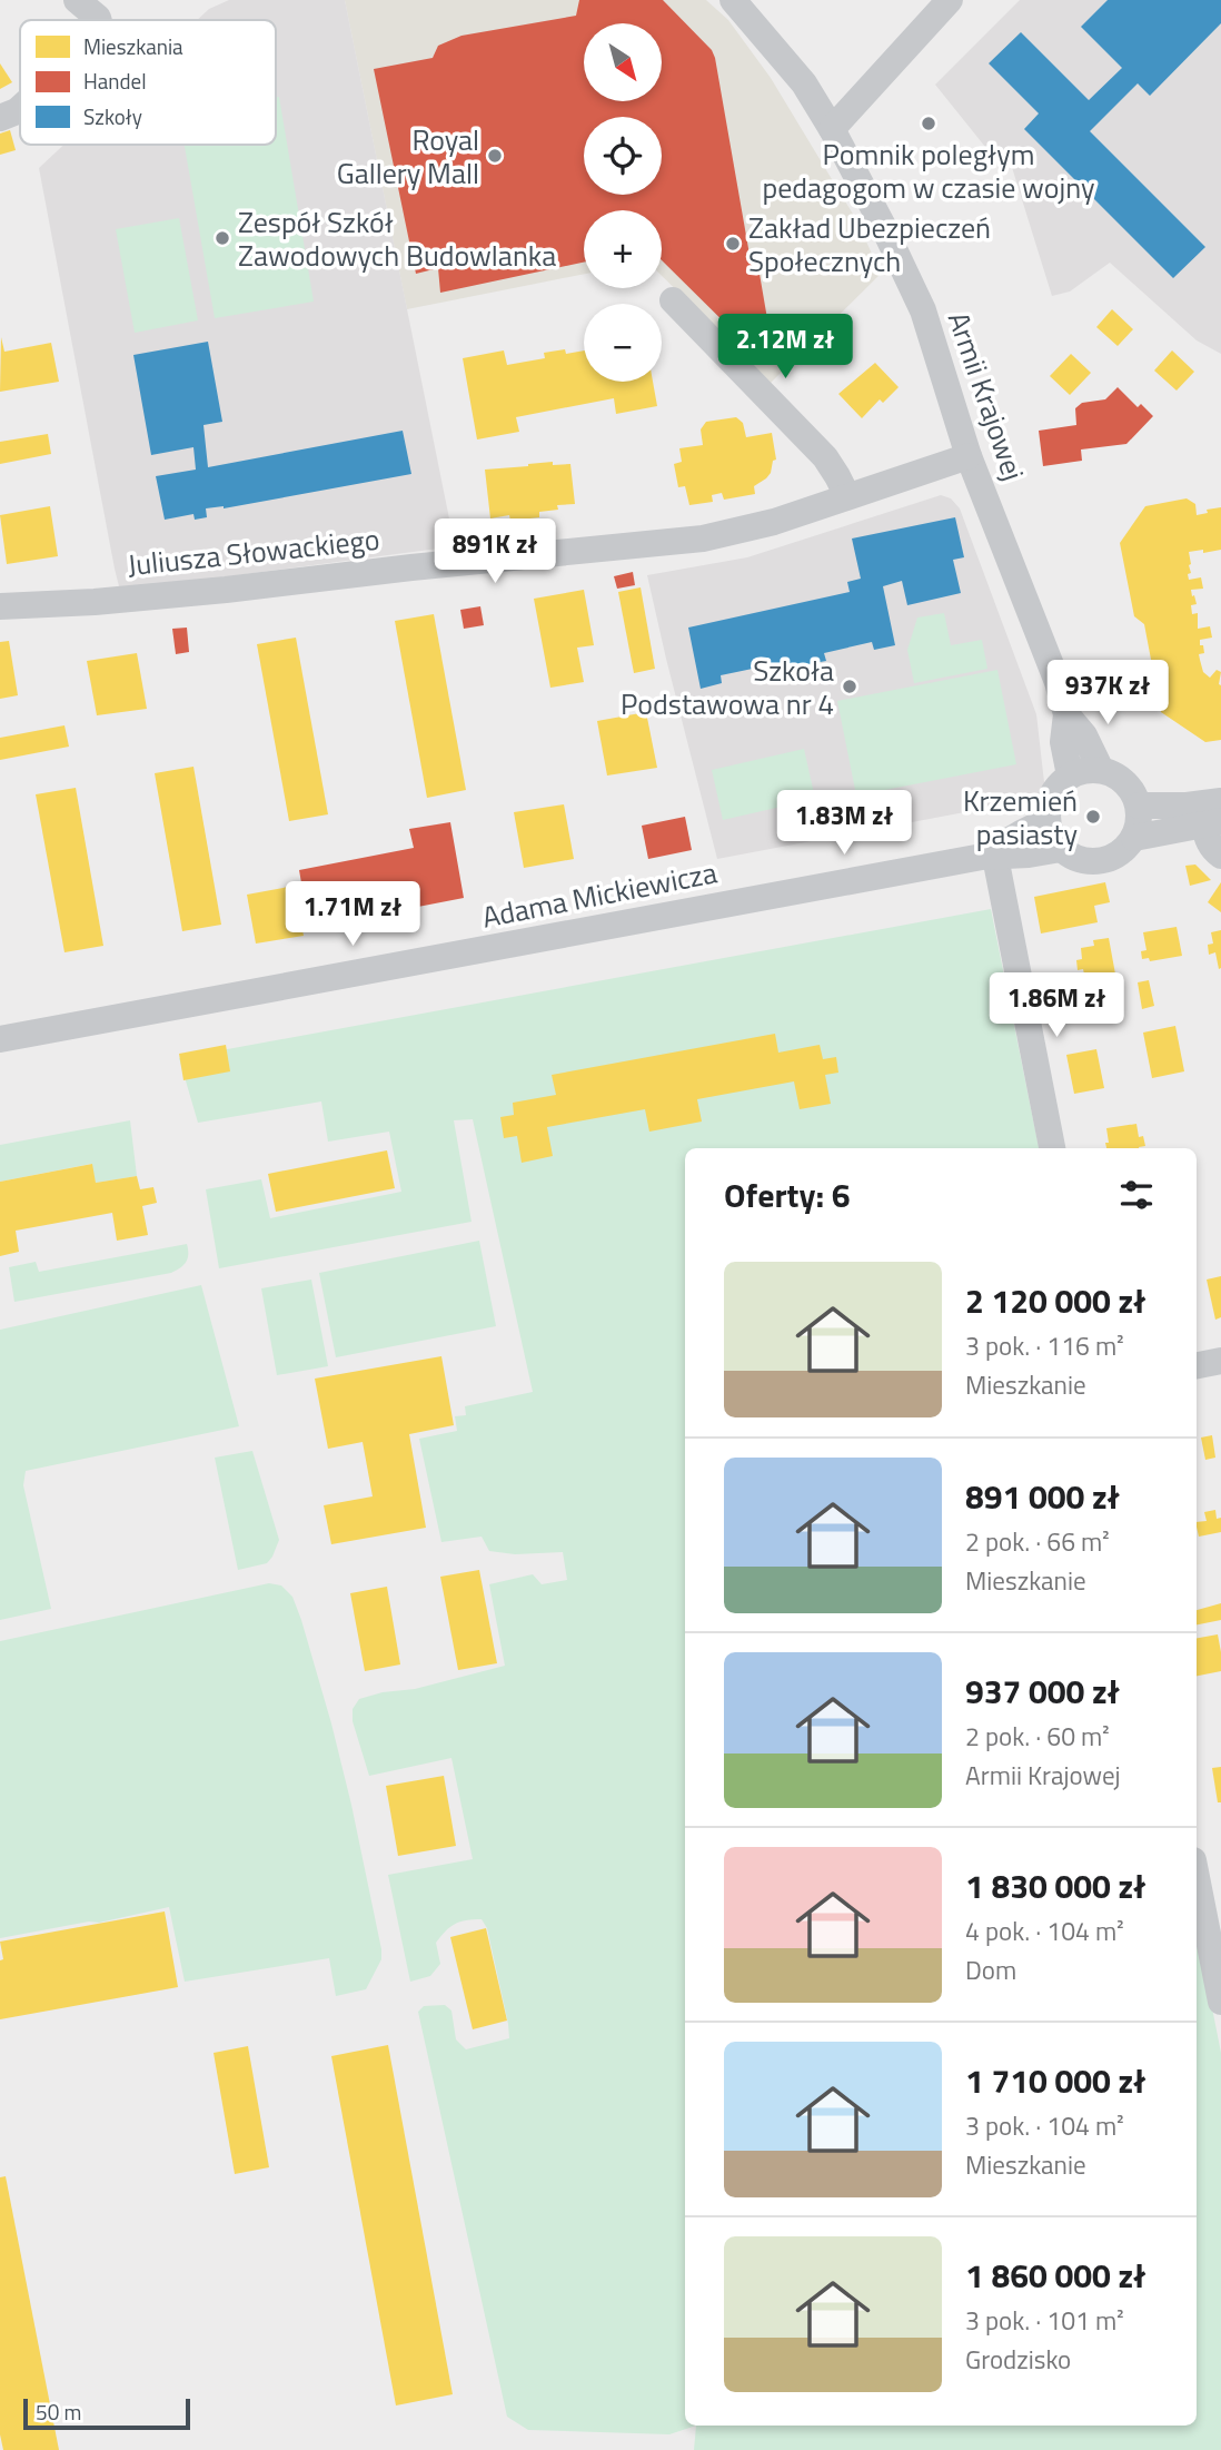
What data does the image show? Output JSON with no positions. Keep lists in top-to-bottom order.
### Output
{
  "streets": {
    "street": ["Armii Krajowej", "Juliusza Słowackiego", "Adama Mickiewicza"]
  },
  "crossings": [
    ["Armii Krajowej", "Juliusza Słowackiego"],
    ["Armii Krajowej", "Adama Mickiewicza"]
  ],
  "places": [
    "Pomnik poległym pedagogom w czasie wojny",
    "Royal Gallery Mall",
    "Zespół Szkół Zawodowych Budowlanka",
    "Zakład Ubezpieczeń Społecznych",
    "Szkoła Podstawowa nr 4",
    "Krzemień pasiasty"
  ],
  "legend": ["Mieszkania", "Handel", "Szkoły"],
  "scale_bar": "50 m",
  "north": "bottom right",
  "page": {
    "map_buttons": ["+", "−"],
    "price": [
      "2.12M zł",
      "891K zł",
      "937K zł",
      "1.83M zł",
      "1.71M zł",
      "1.86M zł"
    ],
    "heading": "Oferty: 6",
    "list": [
      {
        "name": "2 120 000 zł",
        "note": "3 pok. · 116 m² · Mieszkanie"
      },
      {
        "name": "891 000 zł",
        "note": "2 pok. · 66 m² · Mieszkanie"
      },
      {
        "name": "937 000 zł",
        "note": "2 pok. · 60 m² · Armii Krajowej"
      },
      {
        "name": "1 830 000 zł",
        "note": "4 pok. · 104 m² · Dom"
      },
      {
        "name": "1 710 000 zł",
        "note": "3 pok. · 104 m² · Mieszkanie"
      },
      {
        "name": "1 860 000 zł",
        "note": "3 pok. · 101 m² · Grodzisko"
      }
    ],
    "scale": "50 m"
  }
}
